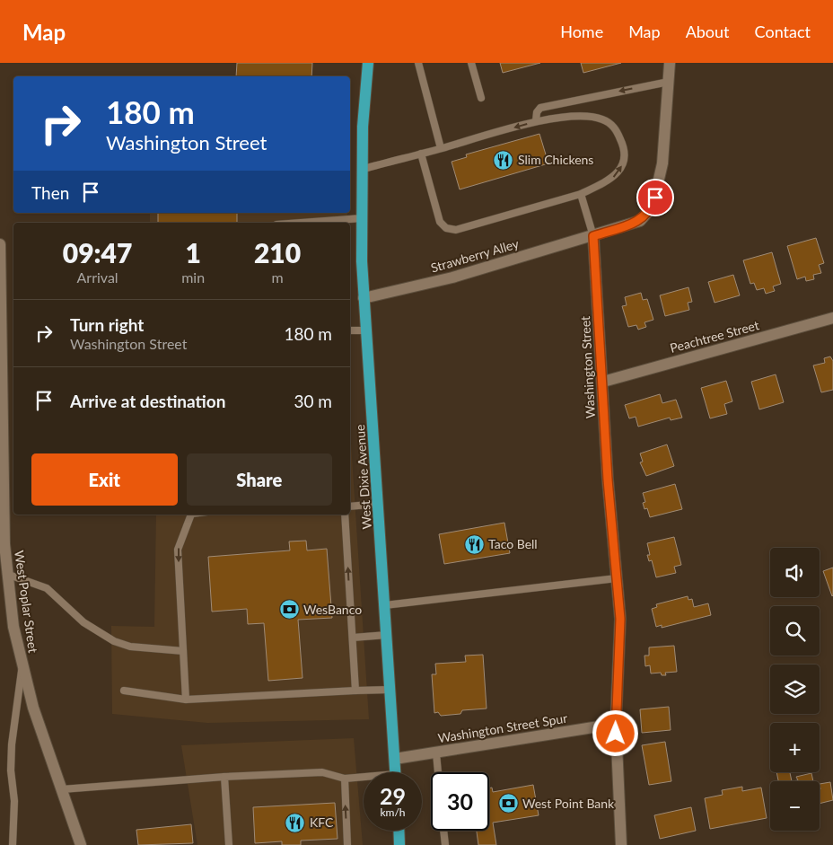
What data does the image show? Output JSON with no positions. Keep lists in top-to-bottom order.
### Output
{
  "streets": {
    "main road": ["West Dixie Avenue"],
    "street": [
      "Strawberry Alley",
      "Peachtree Street",
      "Washington Street",
      "West Poplar Street",
      "Washington Street Spur"
    ]
  },
  "crossings": [
    ["Strawberry Alley", "Washington Street"],
    ["Strawberry Alley", "West Dixie Avenue"],
    ["Peachtree Street", "Washington Street"],
    ["Washington Street", "Washington Street Spur"],
    ["West Dixie Avenue", "Washington Street Spur"]
  ],
  "places": {
    "restaurant": ["Slim Chickens", "Taco Bell", "KFC"],
    "bank": ["WesBanco", "West Point Bank"]
  },
  "page": {
    "header": "Map",
    "nav": [
      "Home",
      "Map",
      "About",
      "Contact"
    ],
    "turn": ["180 m", "Washington Street"],
    "then": "Then",
    "eta": [
      "09:47",
      "Arrival",
      "1",
      "min",
      "210",
      "m"
    ],
    "list": [
      {
        "name": "Turn right",
        "note": "Washington Street",
        "value": "180 m"
      },
      {
        "name": "Arrive at destination",
        "value": "30 m"
      }
    ],
    "buttons": ["Exit", "Share"],
    "map_buttons": ["+", "−"],
    "speed": "29 km/h",
    "limit": "30"
  }
}
